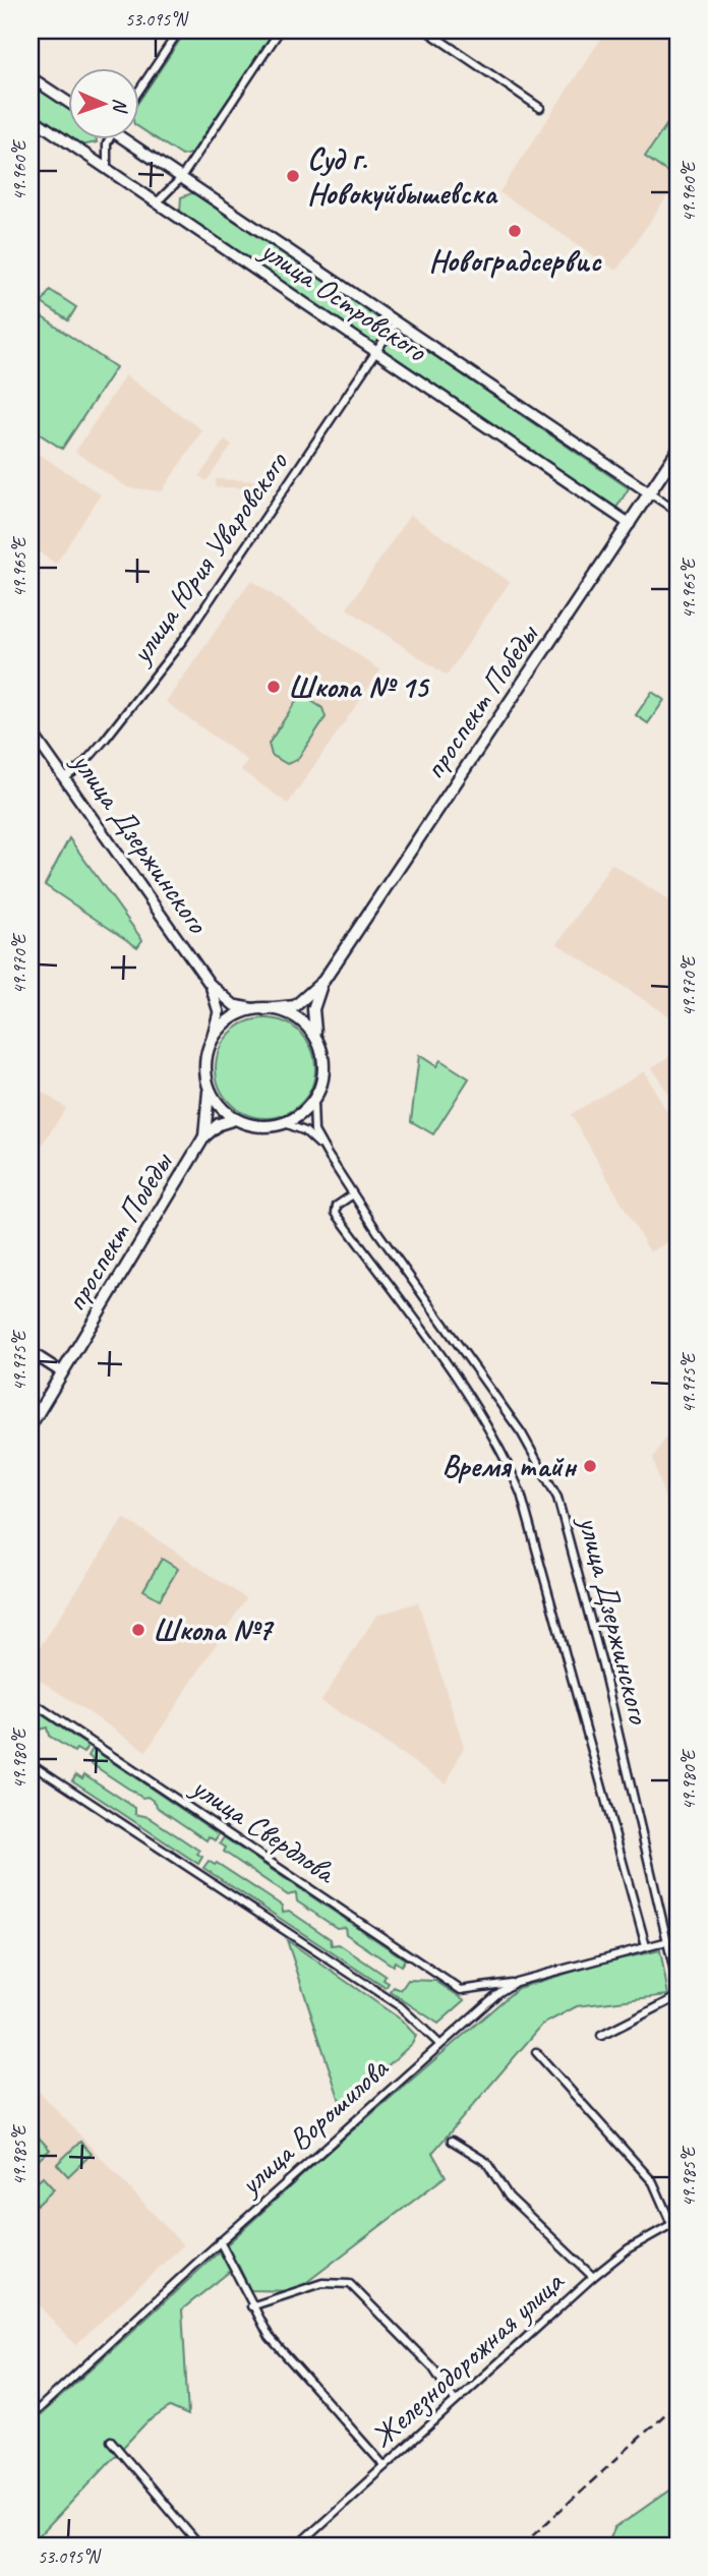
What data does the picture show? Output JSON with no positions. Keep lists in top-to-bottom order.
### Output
{
  "streets": {
    "main road": ["улица Островского", "проспект Победы", "улица Дзержинского"],
    "street": [
      "улица Юрия Уваровского",
      "улица Свердлова",
      "улица Ворошилова",
      "Железнодорожная улица"
    ]
  },
  "crossings": [
    ["улица Островского", "улица Юрия Уваровского"],
    ["улица Островского", "проспект Победы"],
    ["улица Юрия Уваровского", "улица Дзержинского"],
    ["проспект Победы", "улица Дзержинского"],
    ["улица Дзержинского", "улица Ворошилова"],
    ["улица Свердлова", "улица Ворошилова"]
  ],
  "places": [
    "Суд г. Новокуйбышевска",
    "Новоградсервис",
    "Школа № 15",
    "Время тайн",
    "Школа №7"
  ],
  "north": "right",
  "coordinates": [
    "53.095°N",
    "49.960°E",
    "49.965°E",
    "49.970°E",
    "49.975°E",
    "49.980°E",
    "49.985°E"
  ]
}
